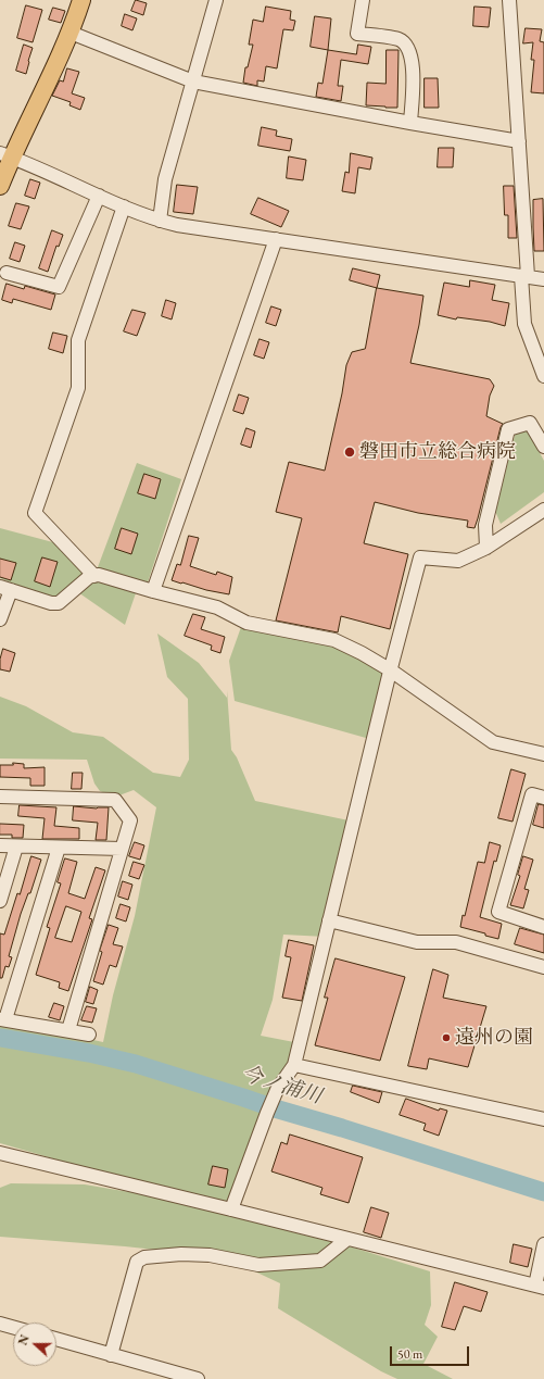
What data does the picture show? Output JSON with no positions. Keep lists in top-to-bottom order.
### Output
{
  "water": ["今ノ浦川"],
  "places": ["磐田市立総合病院", "遠州の園"],
  "scale_bar": "50 m",
  "north": "left"
}
